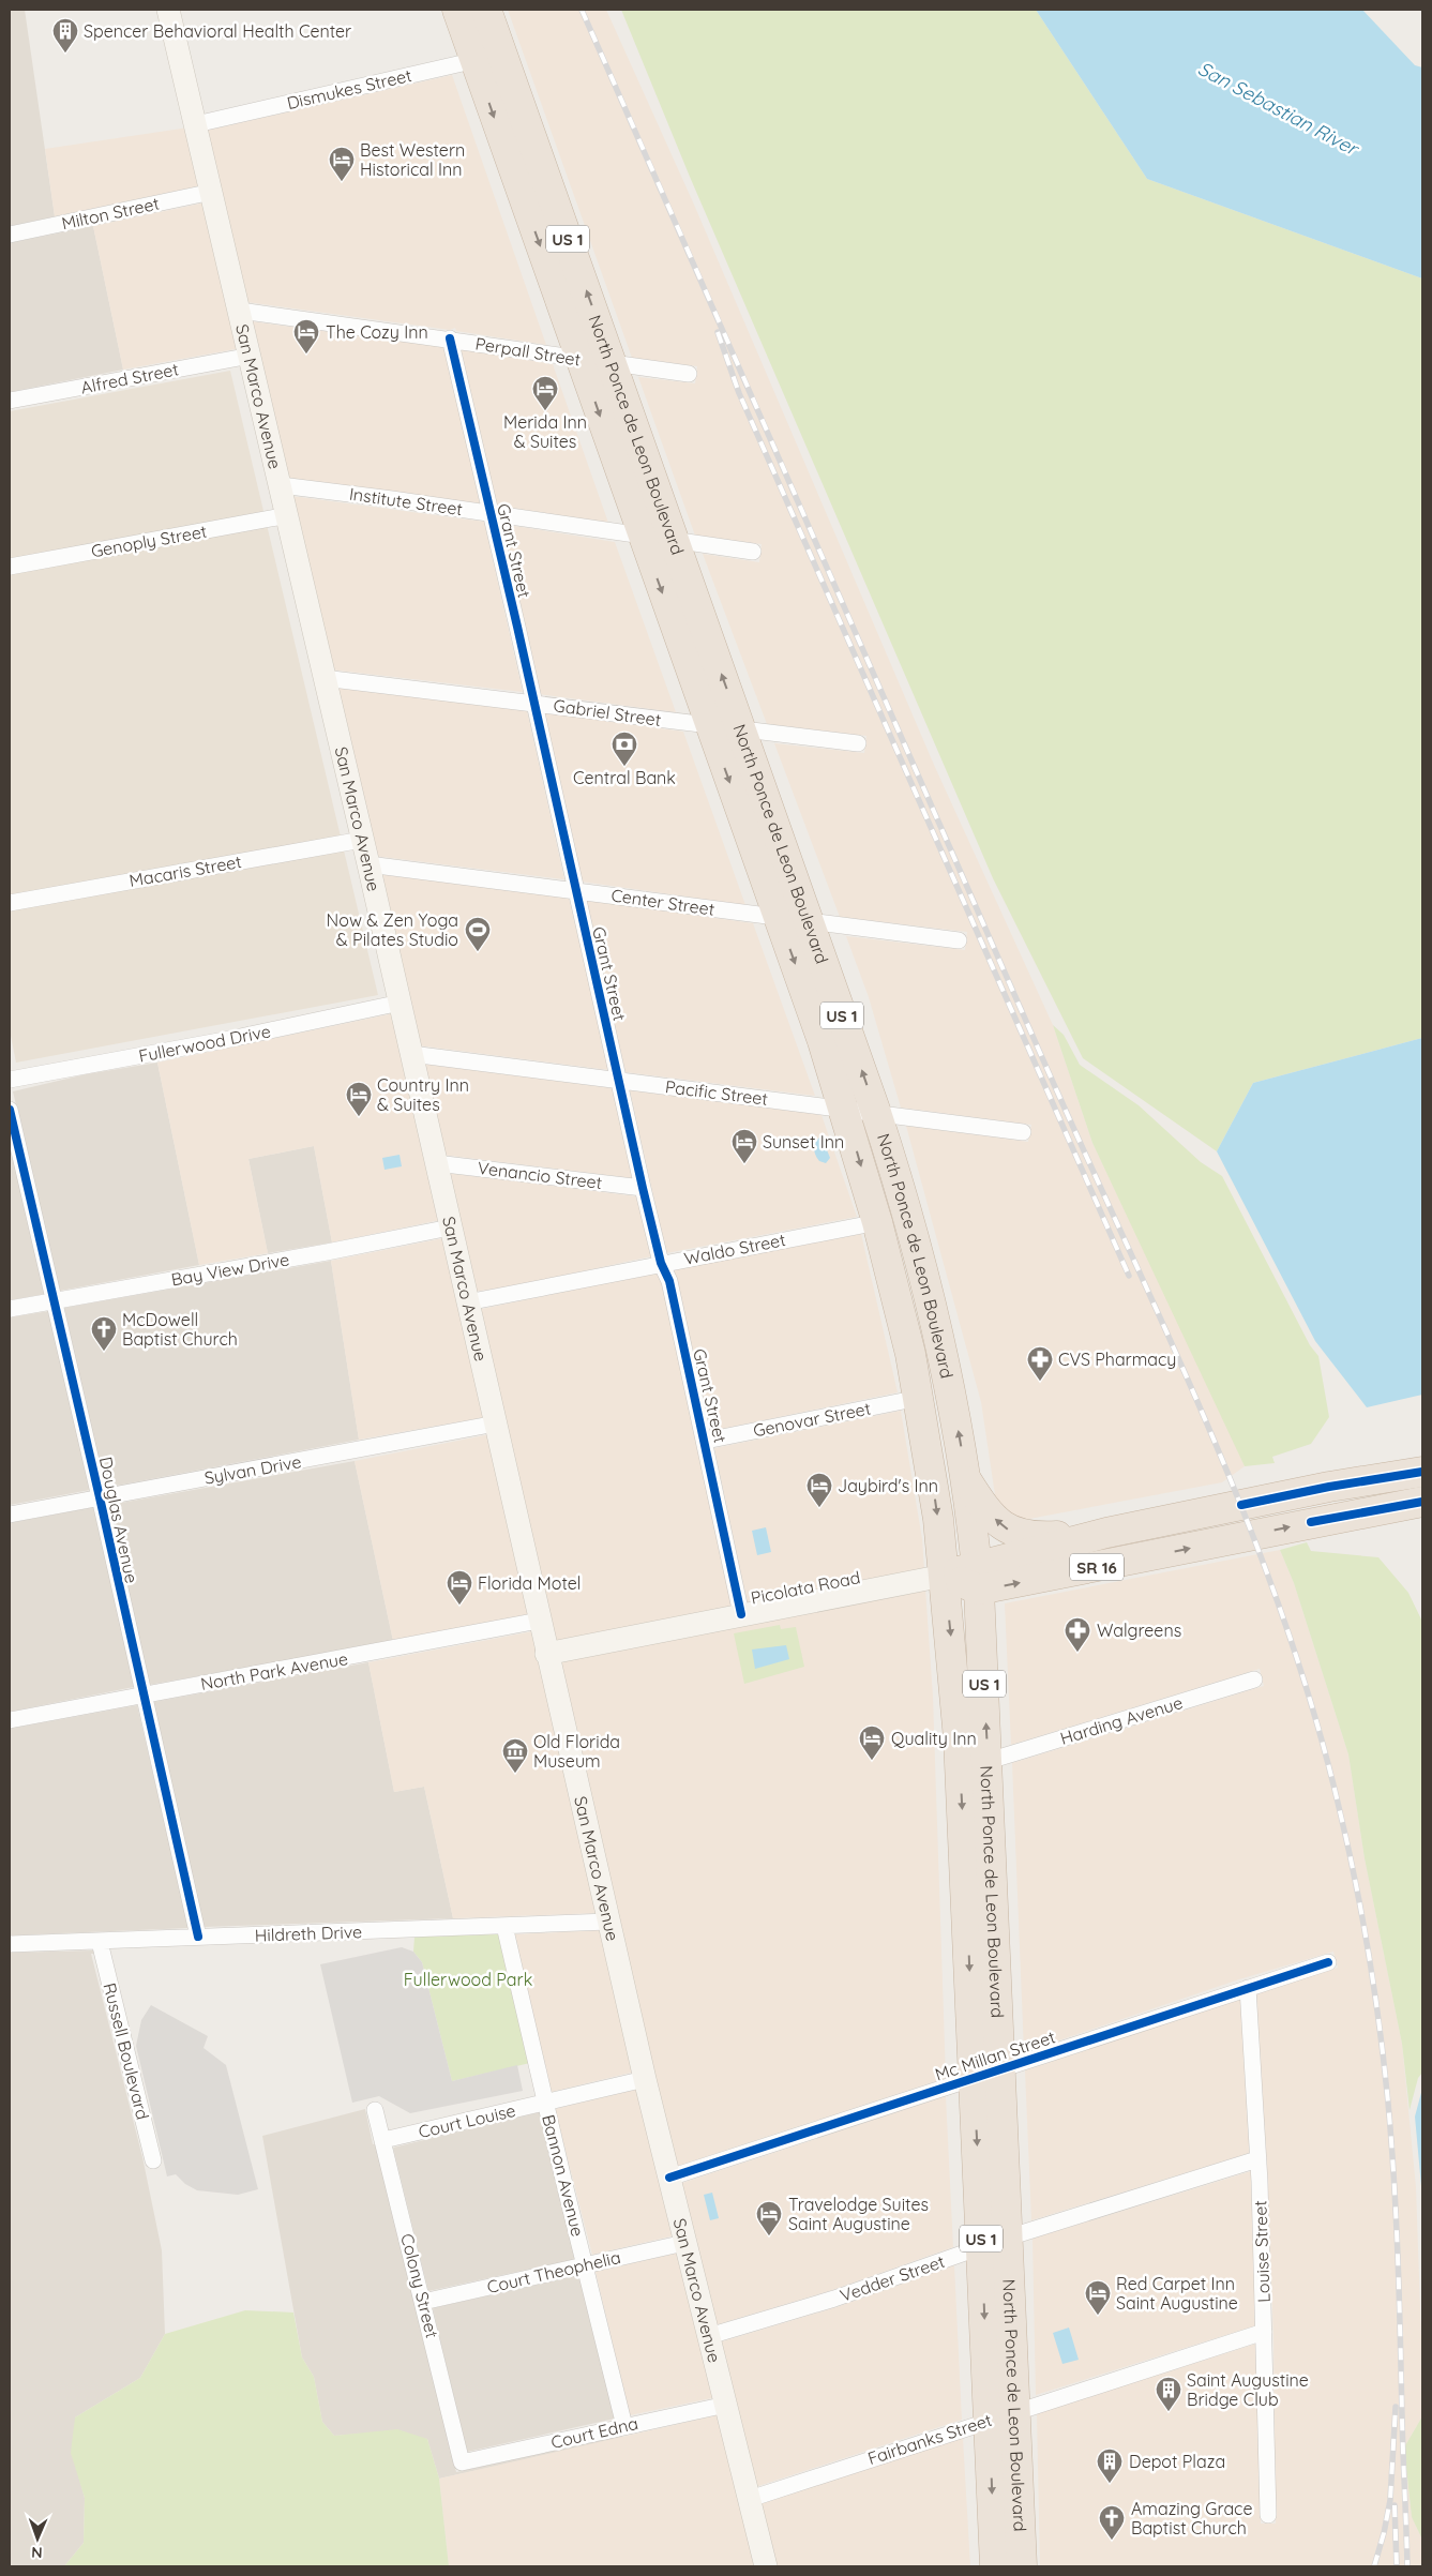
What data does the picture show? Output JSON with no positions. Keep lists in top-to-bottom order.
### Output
{
  "streets": {
    "highway": ["US 1", "North Ponce de Leon Boulevard", "SR 16"],
    "main road": ["San Marco Avenue", "Picolata Road"],
    "street": [
      "Dismukes Street",
      "Milton Street",
      "Perpall Street",
      "Alfred Street",
      "Institute Street",
      "Genoply Street",
      "Grant Street",
      "Gabriel Street",
      "Macaris Street",
      "Center Street",
      "Fullerwood Drive",
      "Pacific Street",
      "Venancio Street",
      "Waldo Street",
      "Bay View Drive",
      "Genovar Street",
      "Sylvan Drive",
      "Douglas Avenue",
      "North Park Avenue",
      "Harding Avenue",
      "Hildreth Drive",
      "Russell Boulevard",
      "Mc Millan Street",
      "Court Louise",
      "Bannon Avenue",
      "Louise Street",
      "Court Theophelia",
      "Vedder Street",
      "Colony Street",
      "Court Edna",
      "Fairbanks Street"
    ]
  },
  "crossings": [
    ["Dismukes Street", "San Marco Avenue"],
    ["Dismukes Street", "North Ponce de Leon Boulevard"],
    ["Milton Street", "San Marco Avenue"],
    ["Perpall Street", "San Marco Avenue"],
    ["Perpall Street", "North Ponce de Leon Boulevard"],
    ["Perpall Street", "Grant Street"],
    ["Alfred Street", "San Marco Avenue"],
    ["San Marco Avenue", "Institute Street"],
    ["San Marco Avenue", "Genoply Street"],
    ["San Marco Avenue", "Gabriel Street"],
    ["San Marco Avenue", "Macaris Street"],
    ["San Marco Avenue", "Center Street"],
    ["San Marco Avenue", "Fullerwood Drive"],
    ["San Marco Avenue", "Pacific Street"],
    ["San Marco Avenue", "Venancio Street"],
    ["San Marco Avenue", "Waldo Street"],
    ["San Marco Avenue", "Bay View Drive"],
    ["San Marco Avenue", "Sylvan Drive"],
    ["San Marco Avenue", "Picolata Road"],
    ["San Marco Avenue", "North Park Avenue"],
    ["San Marco Avenue", "Hildreth Drive"],
    ["San Marco Avenue", "Mc Millan Street"],
    ["San Marco Avenue", "Court Louise"],
    ["San Marco Avenue", "Court Theophelia"],
    ["San Marco Avenue", "Vedder Street"],
    ["San Marco Avenue", "Court Edna"],
    ["San Marco Avenue", "Fairbanks Street"],
    ["North Ponce de Leon Boulevard", "Institute Street"],
    ["North Ponce de Leon Boulevard", "Gabriel Street"],
    ["North Ponce de Leon Boulevard", "Center Street"],
    ["North Ponce de Leon Boulevard", "Pacific Street"],
    ["North Ponce de Leon Boulevard", "Waldo Street"],
    ["North Ponce de Leon Boulevard", "Genovar Street"],
    ["North Ponce de Leon Boulevard", "SR 16"],
    ["North Ponce de Leon Boulevard", "Picolata Road"],
    ["North Ponce de Leon Boulevard", "Harding Avenue"],
    ["North Ponce de Leon Boulevard", "Mc Millan Street"],
    ["North Ponce de Leon Boulevard", "Vedder Street"],
    ["North Ponce de Leon Boulevard", "Fairbanks Street"],
    ["Institute Street", "Grant Street"],
    ["Grant Street", "Gabriel Street"],
    ["Grant Street", "Center Street"],
    ["Grant Street", "Pacific Street"],
    ["Grant Street", "Venancio Street"],
    ["Grant Street", "Waldo Street"],
    ["Grant Street", "Genovar Street"],
    ["Grant Street", "Picolata Road"],
    ["Bay View Drive", "Douglas Avenue"],
    ["Sylvan Drive", "Douglas Avenue"],
    ["Douglas Avenue", "North Park Avenue"],
    ["Douglas Avenue", "Hildreth Drive"],
    ["Hildreth Drive", "Russell Boulevard"],
    ["Hildreth Drive", "Bannon Avenue"],
    ["Mc Millan Street", "Louise Street"],
    ["Court Louise", "Bannon Avenue"],
    ["Court Louise", "Colony Street"],
    ["Bannon Avenue", "Court Theophelia"],
    ["Bannon Avenue", "Court Edna"],
    ["Louise Street", "Vedder Street"],
    ["Louise Street", "Fairbanks Street"],
    ["Court Theophelia", "Colony Street"],
    ["Colony Street", "Court Edna"]
  ],
  "water": ["San Sebastian River"],
  "parks": ["Fullerwood Park"],
  "places": {
    "building": ["Spencer Behavioral Health Center", "Saint Augustine Bridge Club", "Depot Plaza"],
    "hotel": [
      "Best Western Historical Inn",
      "The Cozy Inn",
      "Merida Inn & Suites",
      "Country Inn & Suites",
      "Sunset Inn",
      "Jaybird's Inn",
      "Florida Motel",
      "Quality Inn",
      "Travelodge Suites Saint Augustine",
      "Red Carpet Inn Saint Augustine"
    ],
    "bank": ["Central Bank"],
    "sports": ["Now & Zen Yoga & Pilates Studio"],
    "church": ["McDowell Baptist Church", "Amazing Grace Baptist Church"],
    "pharmacy": ["CVS Pharmacy", "Walgreens"],
    "museum": ["Old Florida Museum"]
  },
  "north": "bottom"
}
